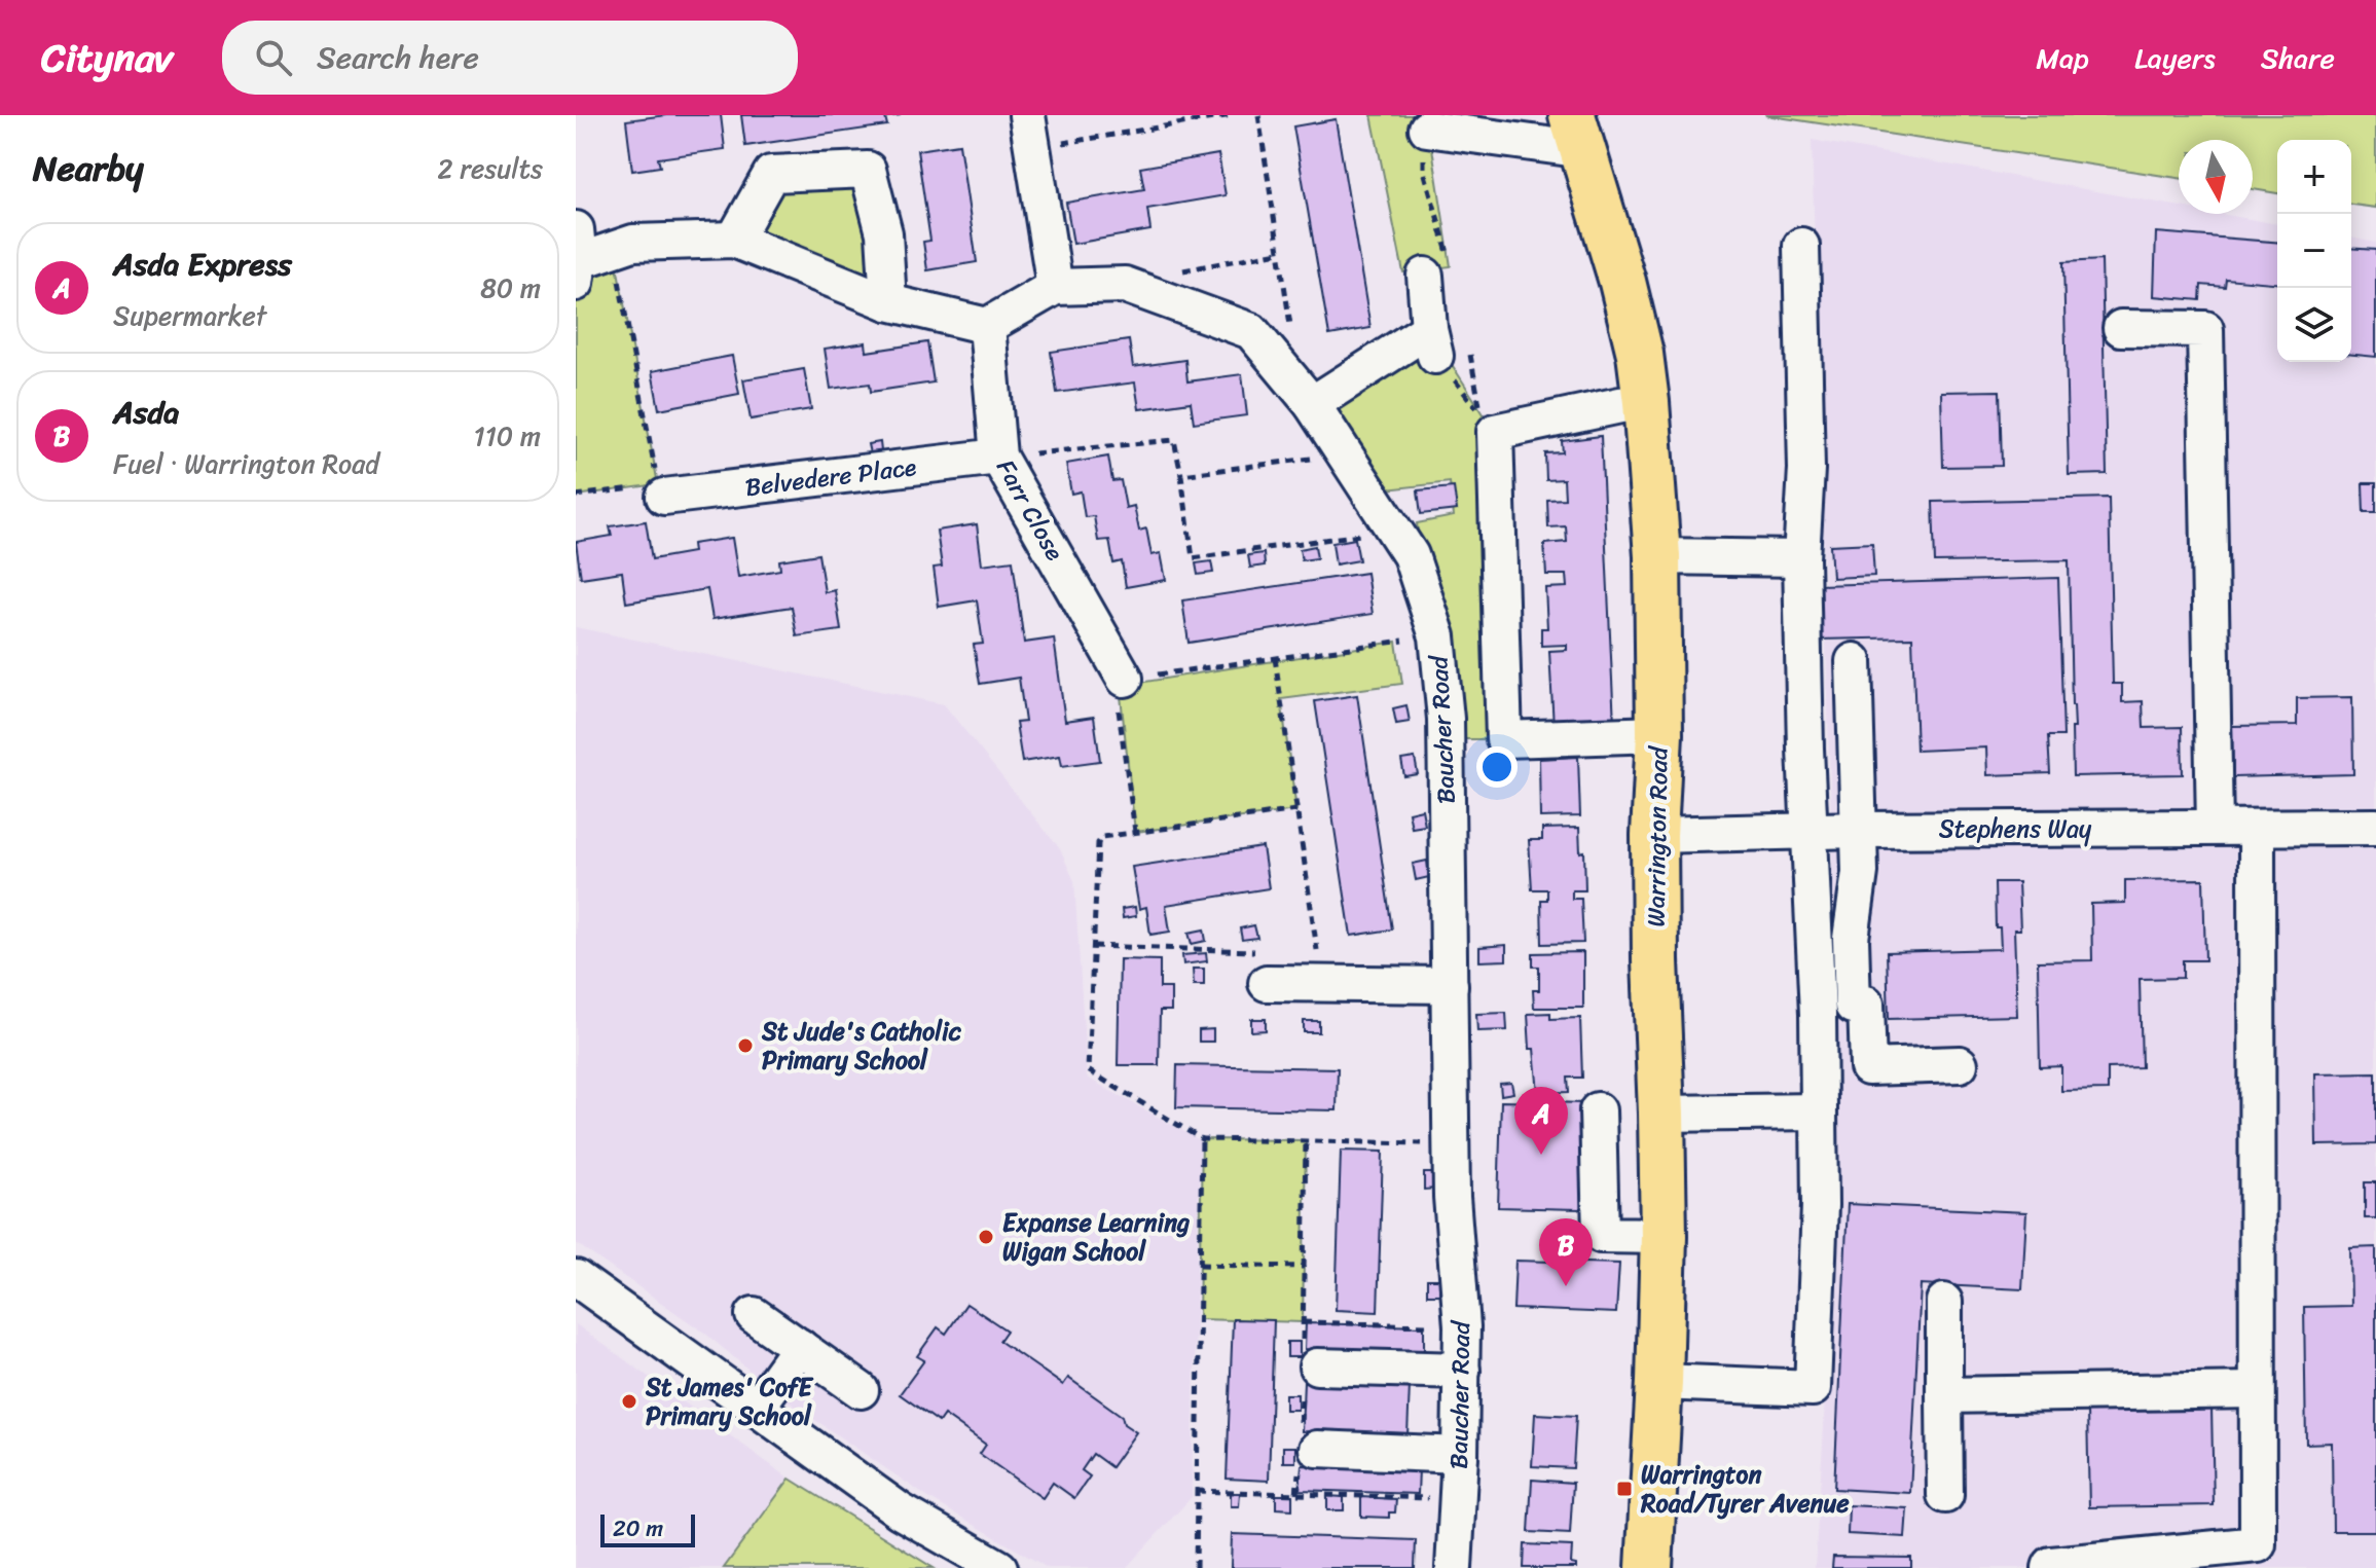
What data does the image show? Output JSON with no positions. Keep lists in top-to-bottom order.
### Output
{
  "streets": {
    "main road": ["Warrington Road"],
    "street": [
      "Belvedere Place",
      "Farr Close",
      "Baucher Road",
      "Stephens Way"
    ]
  },
  "crossings": [
    ["Belvedere Place", "Farr Close"],
    ["Farr Close", "Baucher Road"],
    ["Stephens Way", "Warrington Road"]
  ],
  "places": {
    "other": ["St Jude's Catholic Primary School", "Expanse Learning Wigan School", "St James' CofE Primary School"],
    "transit": ["Warrington Road/Tyrer Avenue"]
  },
  "scale_bar": "20 m",
  "north": "bottom",
  "page": {
    "header": "Citynav",
    "search": "Search here",
    "nav": ["Map", "Layers", "Share"],
    "heading": ["Nearby", "2 results"],
    "map_buttons": ["+", "−"],
    "list": [
      {
        "mark": "A",
        "name": "Asda Express",
        "note": "Supermarket",
        "value": "80 m"
      },
      {
        "mark": "B",
        "name": "Asda",
        "note": "Fuel · Warrington Road",
        "value": "110 m"
      }
    ],
    "pins": ["A", "B"],
    "scale": "20 m"
  }
}
